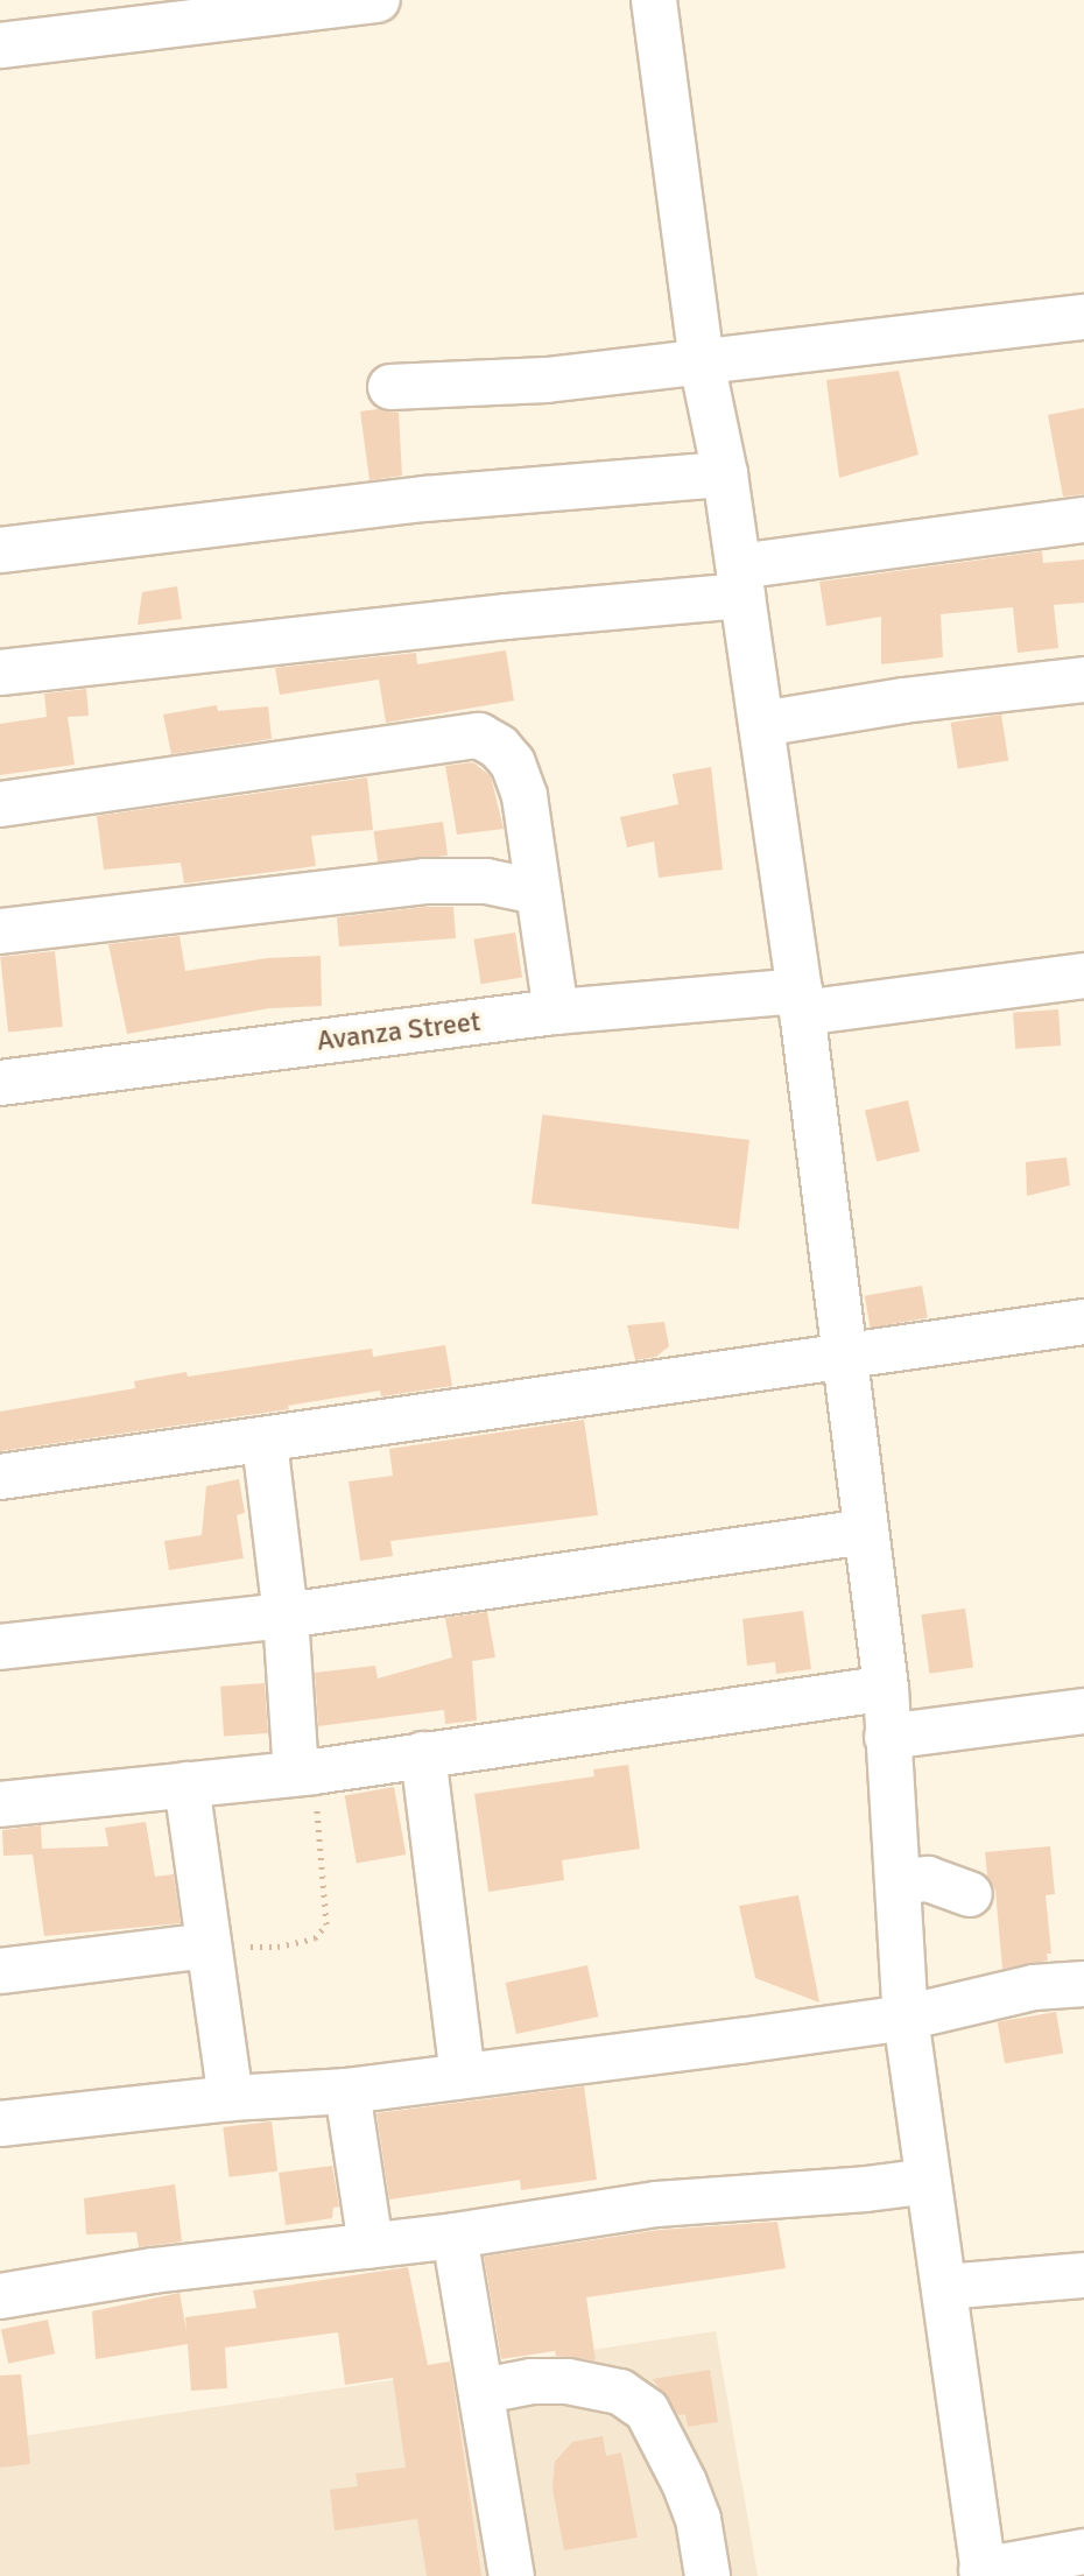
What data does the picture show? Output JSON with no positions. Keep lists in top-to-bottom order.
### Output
{
  "streets": {
    "street": ["Avanza Street"]
  }
}
